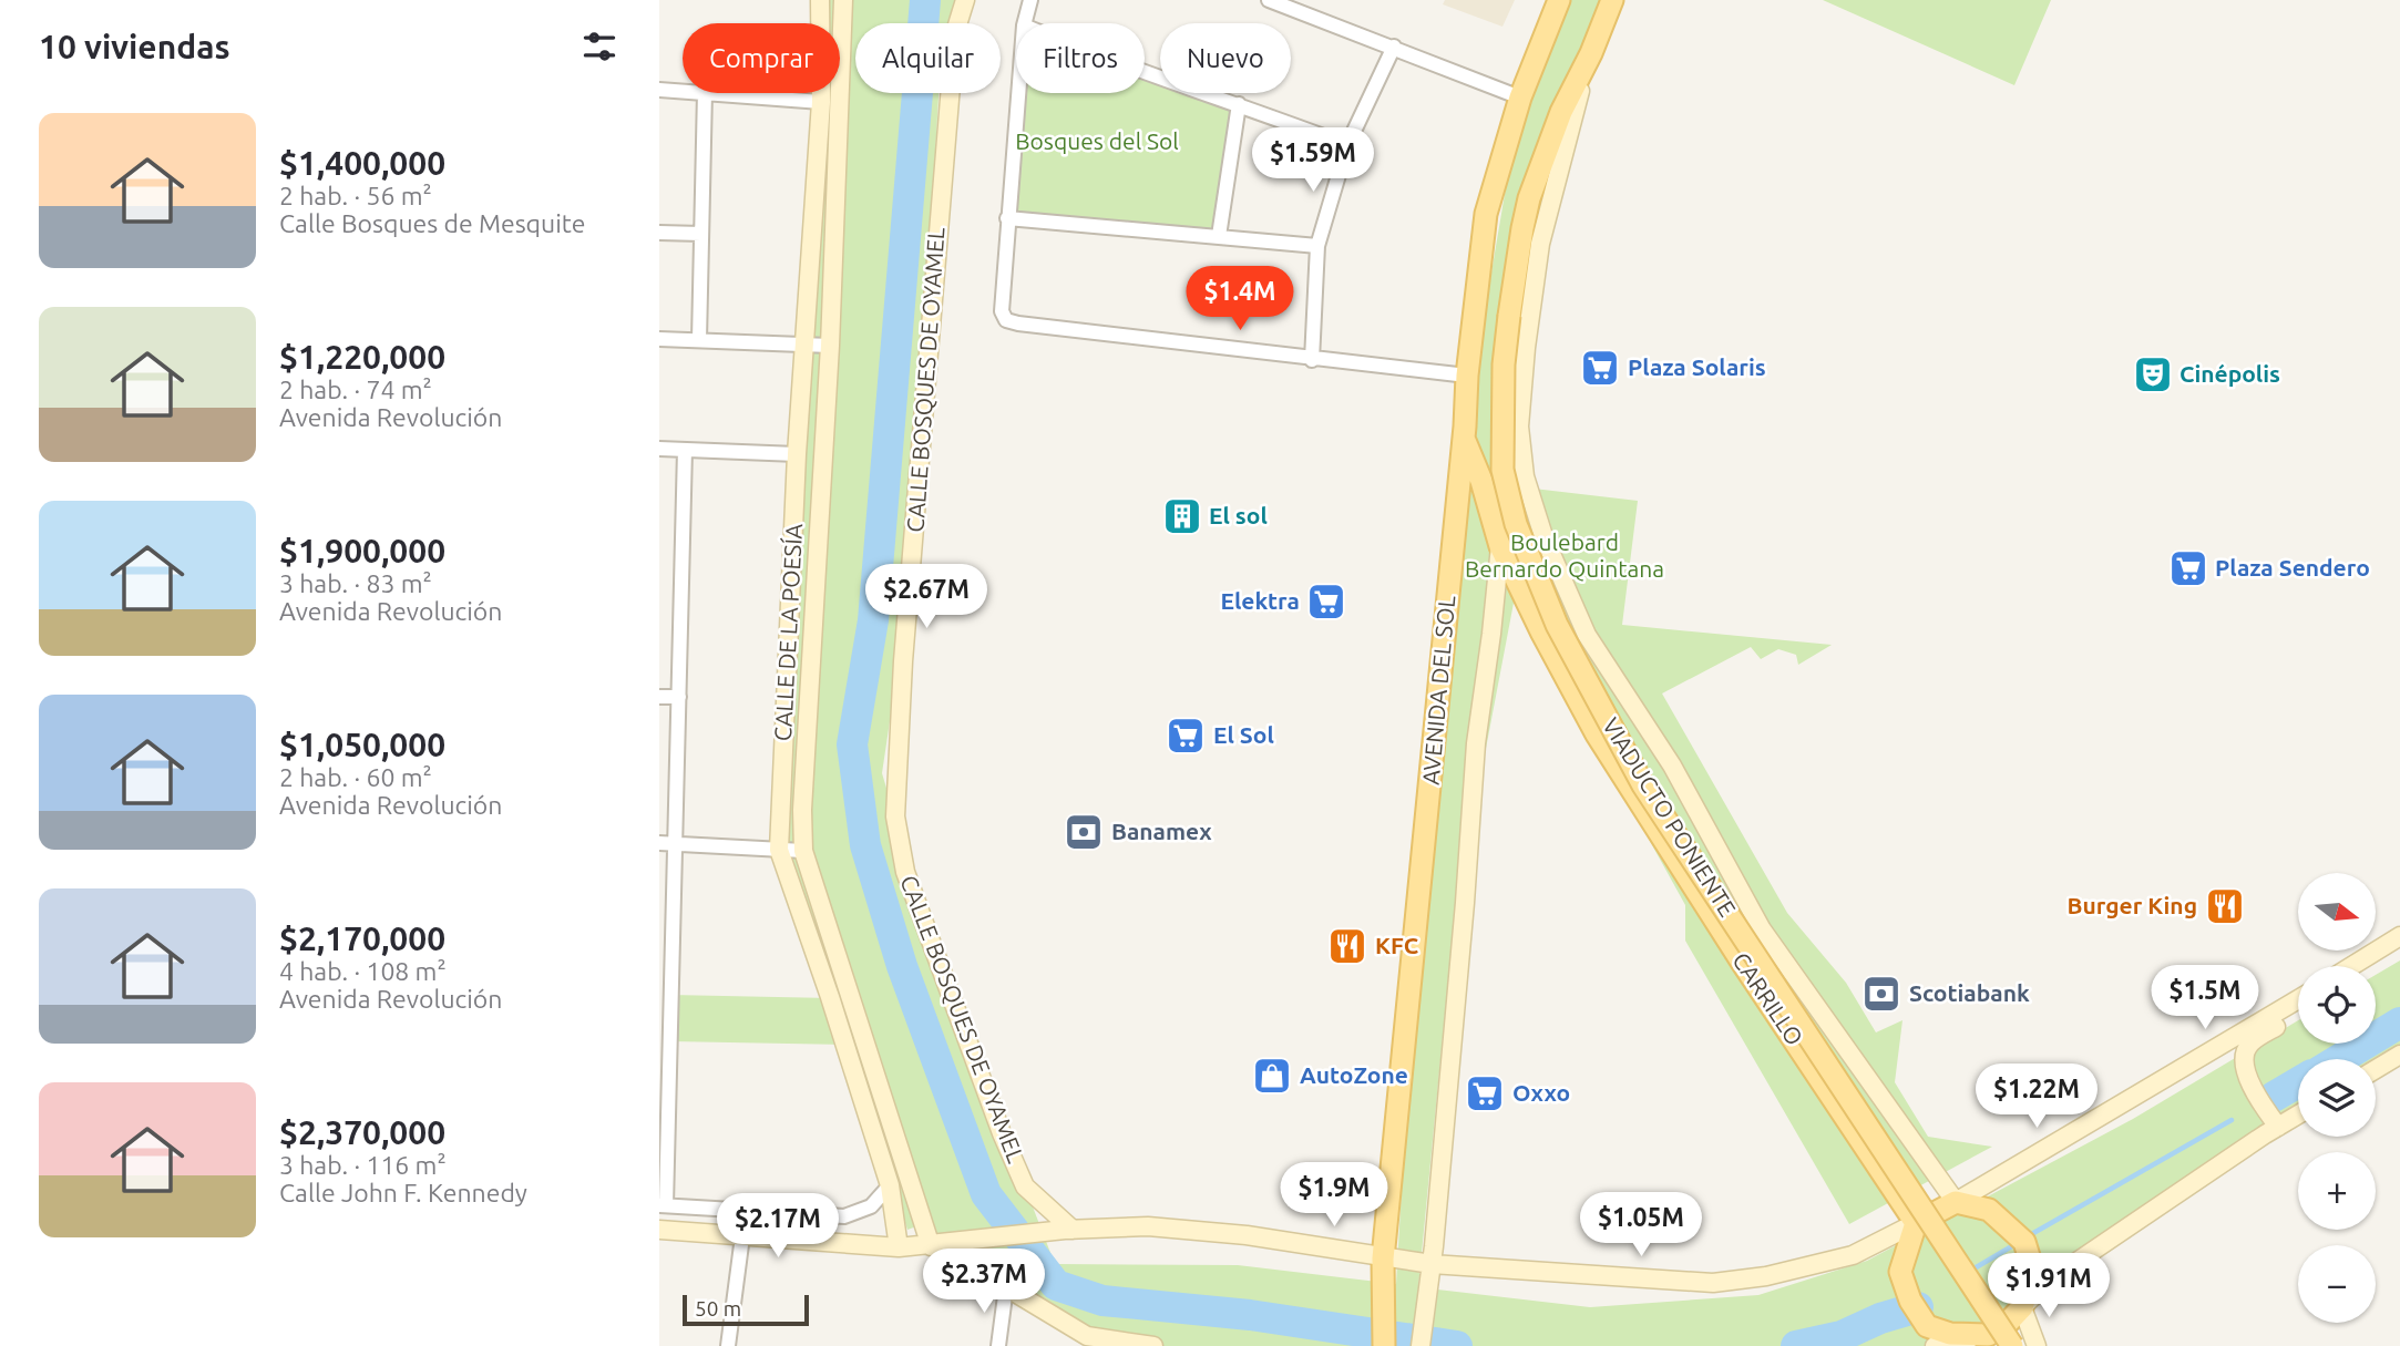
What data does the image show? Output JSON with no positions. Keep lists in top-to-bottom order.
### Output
{
  "streets": {
    "main road": ["AVENIDA DEL SOL", "VIADUCTO PONIENTE", "CARRILLO"],
    "street": ["CALLE BOSQUES DE OYAMEL", "CALLE DE LA POESÍA"]
  },
  "crossings": [
    ["AVENIDA DEL SOL", "CARRILLO"]
  ],
  "parks": ["Bosques del Sol", "Boulebard Bernardo Quintana"],
  "places": {
    "supermarket": [
      "Plaza Solaris",
      "Plaza Sendero",
      "Elektra",
      "El Sol",
      "Oxxo"
    ],
    "theatre": ["Cinépolis"],
    "building": ["El sol"],
    "bank": ["Banamex", "Scotiabank"],
    "restaurant": ["Burger King", "KFC"],
    "shop": ["AutoZone"]
  },
  "scale_bar": "50 m",
  "north": "right",
  "page": {
    "heading": "10 viviendas",
    "chip": [
      "Comprar",
      "Alquilar",
      "Filtros",
      "Nuevo"
    ],
    "list": [
      {
        "name": "$1,400,000",
        "note": "2 hab. · 56 m² · Calle Bosques de Mesquite"
      },
      {
        "name": "$1,220,000",
        "note": "2 hab. · 74 m² · Avenida Revolución"
      },
      {
        "name": "$1,900,000",
        "note": "3 hab. · 83 m² · Avenida Revolución"
      },
      {
        "name": "$1,050,000",
        "note": "2 hab. · 60 m² · Avenida Revolución"
      },
      {
        "name": "$2,170,000",
        "note": "4 hab. · 108 m² · Avenida Revolución"
      },
      {
        "name": "$2,370,000",
        "note": "3 hab. · 116 m² · Calle John F. Kennedy"
      }
    ],
    "price": [
      "$1.59M",
      "$1.4M",
      "$2.67M",
      "$1.5M",
      "$1.22M",
      "$1.9M",
      "$1.05M",
      "$2.17M",
      "$2.37M",
      "$1.91M"
    ],
    "map_buttons": ["+", "−"],
    "scale": "50 m"
  }
}
